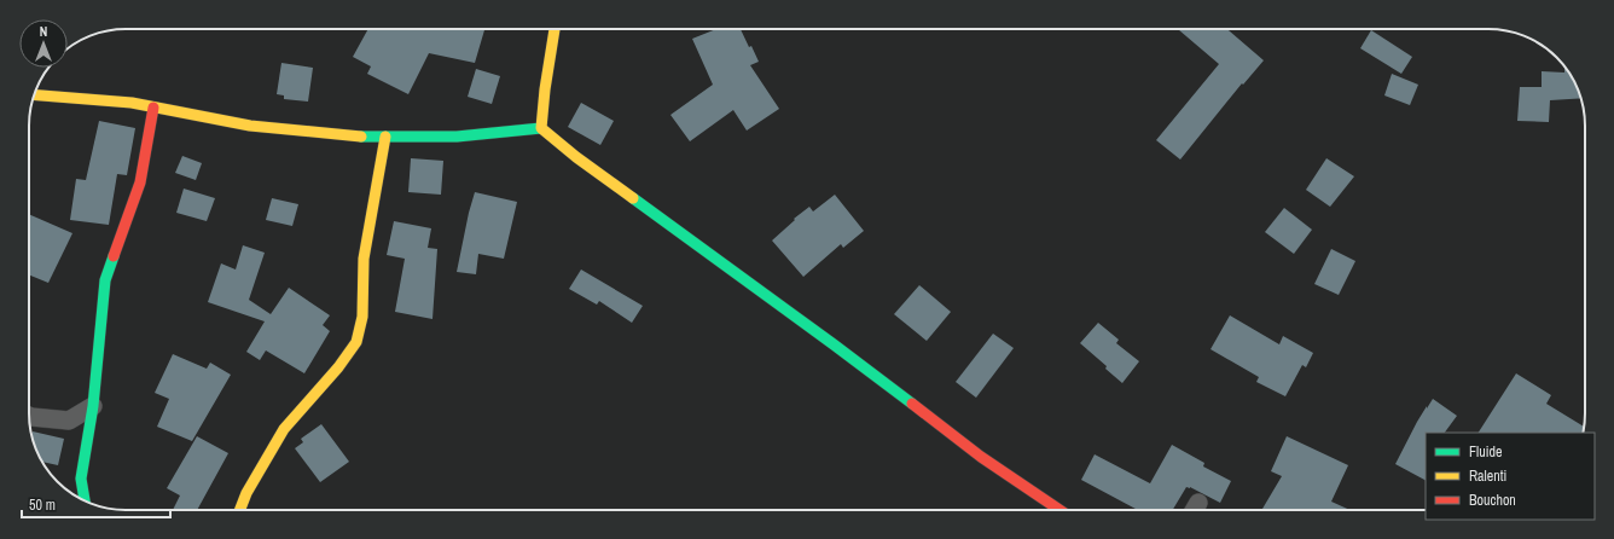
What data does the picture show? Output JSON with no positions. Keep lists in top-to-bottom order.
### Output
{
  "legend": ["Fluide", "Ralenti", "Bouchon"],
  "scale_bar": "50 m",
  "north": "top"
}
